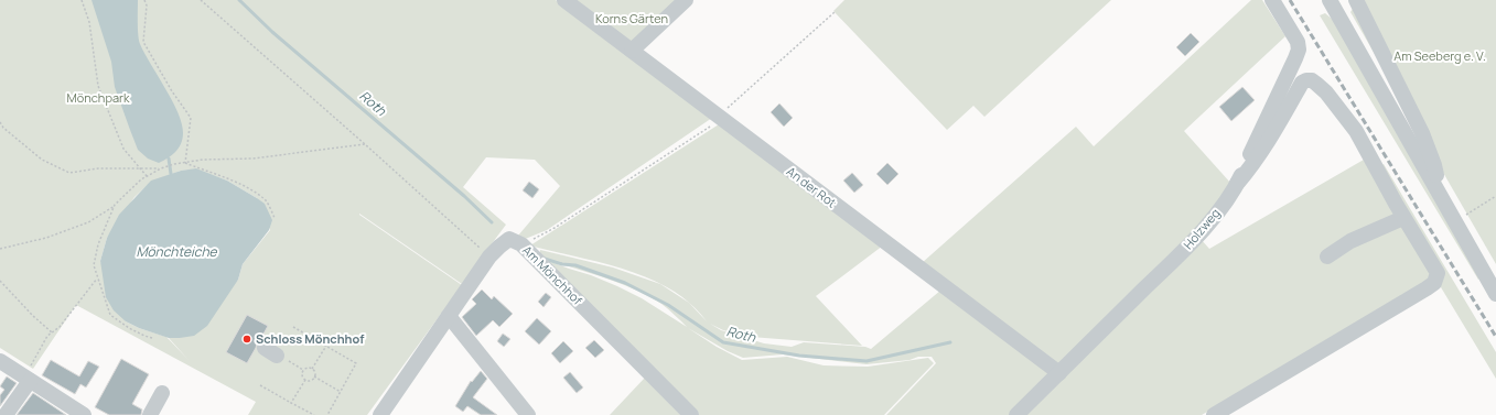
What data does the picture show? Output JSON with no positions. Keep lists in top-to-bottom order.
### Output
{
  "streets": {
    "street": ["An der Rot", "Holzweg", "Am Mönchhof"]
  },
  "crossings": [
    ["An der Rot", "Holzweg"]
  ],
  "water": ["Roth", "Mönchteiche"],
  "parks": ["Korns Gärten", "Am Seeberg e. V.", "Mönchpark"],
  "places": ["Schloss Mönchhof"]
}
